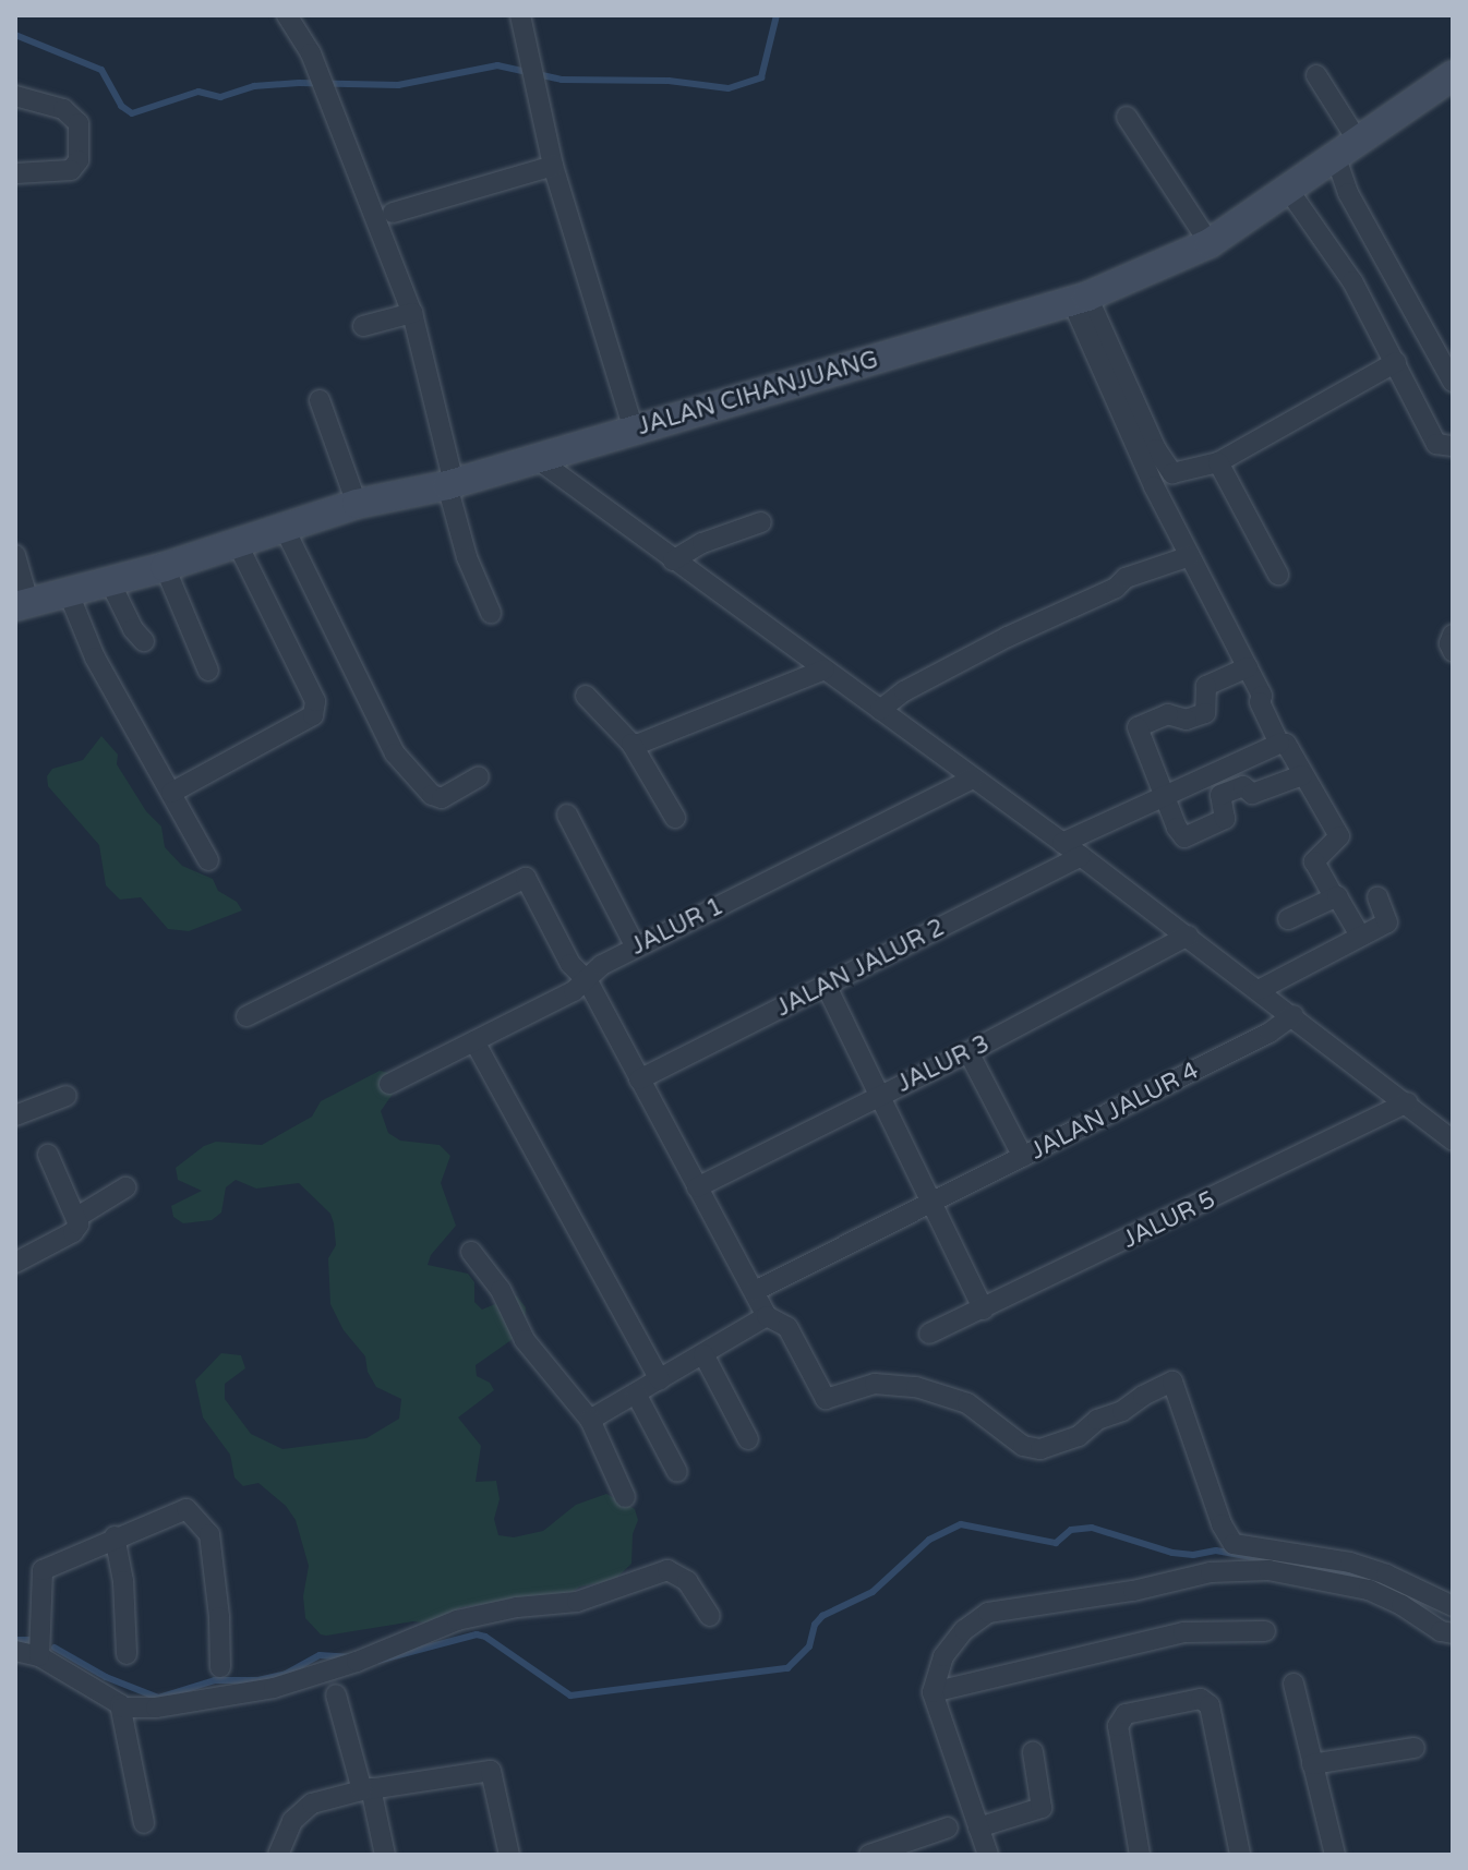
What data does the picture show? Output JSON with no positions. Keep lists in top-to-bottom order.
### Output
{
  "streets": {
    "main road": ["JALAN CIHANJUANG"],
    "street": [
      "JALUR 1",
      "JALAN JALUR 2",
      "JALUR 3",
      "JALAN JALUR 4",
      "JALUR 5"
    ]
  }
}
